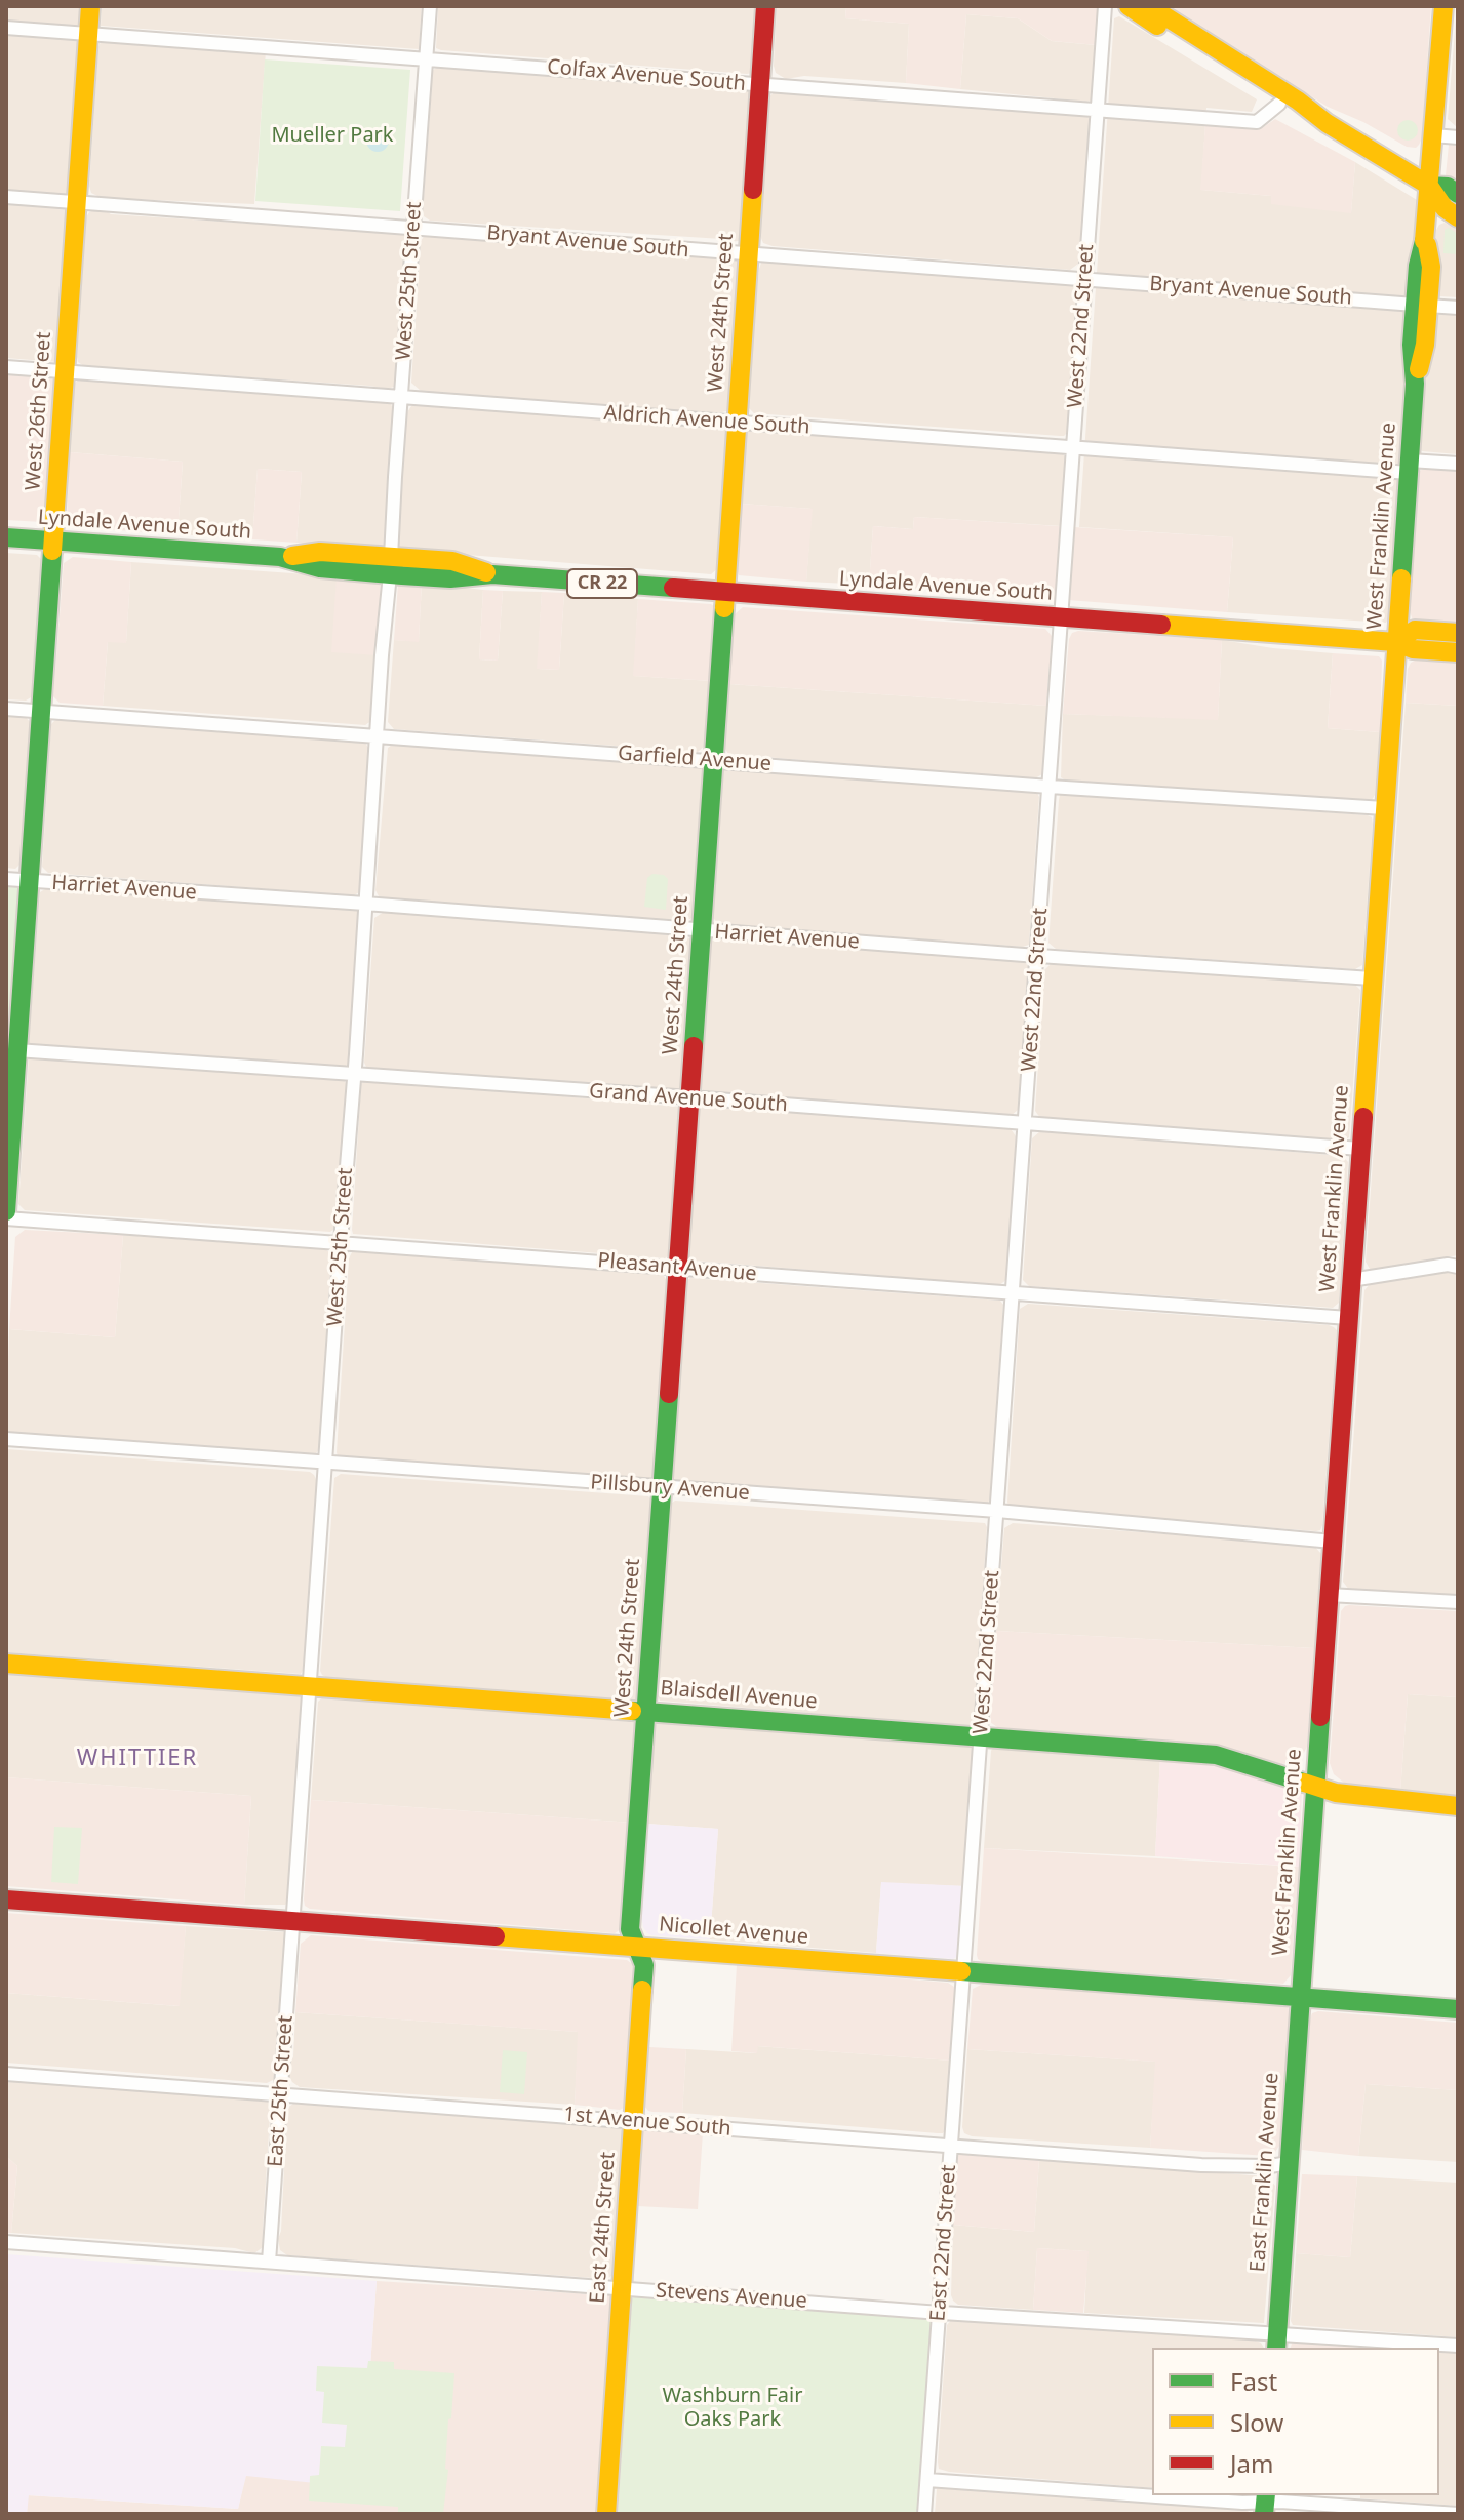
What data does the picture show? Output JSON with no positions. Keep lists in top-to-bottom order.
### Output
{
  "streets": {
    "street": [
      "Colfax Avenue South",
      "Bryant Avenue South",
      "West 25th Street",
      "West 24th Street",
      "West 22nd Street",
      "West 26th Street",
      "Aldrich Avenue South",
      "Lyndale Avenue South",
      "West Franklin Avenue",
      "CR 22",
      "Garfield Avenue",
      "Harriet Avenue",
      "Grand Avenue South",
      "Pleasant Avenue",
      "Pillsbury Avenue",
      "Blaisdell Avenue",
      "Nicollet Avenue",
      "East 25th Street",
      "1st Avenue South",
      "East Franklin Avenue",
      "East 24th Street",
      "East 22nd Street",
      "Stevens Avenue"
    ]
  },
  "crossings": [
    ["Colfax Avenue South", "West 25th Street"],
    ["Colfax Avenue South", "West 24th Street"],
    ["Colfax Avenue South", "West 22nd Street"],
    ["Colfax Avenue South", "West 26th Street"],
    ["Bryant Avenue South", "West 25th Street"],
    ["Bryant Avenue South", "West 24th Street"],
    ["Bryant Avenue South", "West 22nd Street"],
    ["Bryant Avenue South", "West 26th Street"],
    ["Bryant Avenue South", "West Franklin Avenue"],
    ["West 25th Street", "Aldrich Avenue South"],
    ["West 25th Street", "Lyndale Avenue South"],
    ["West 25th Street", "Garfield Avenue"],
    ["West 25th Street", "Harriet Avenue"],
    ["West 25th Street", "Grand Avenue South"],
    ["West 25th Street", "Pleasant Avenue"],
    ["West 25th Street", "Pillsbury Avenue"],
    ["West 25th Street", "Blaisdell Avenue"],
    ["West 25th Street", "Nicollet Avenue"],
    ["West 25th Street", "East 25th Street"],
    ["West 24th Street", "Aldrich Avenue South"],
    ["West 24th Street", "Lyndale Avenue South"],
    ["West 24th Street", "Garfield Avenue"],
    ["West 24th Street", "Harriet Avenue"],
    ["West 24th Street", "Grand Avenue South"],
    ["West 24th Street", "Pleasant Avenue"],
    ["West 24th Street", "Pillsbury Avenue"],
    ["West 24th Street", "Blaisdell Avenue"],
    ["West 24th Street", "Nicollet Avenue"],
    ["West 24th Street", "East 24th Street"],
    ["West 22nd Street", "Aldrich Avenue South"],
    ["West 22nd Street", "Lyndale Avenue South"],
    ["West 22nd Street", "Garfield Avenue"],
    ["West 22nd Street", "Harriet Avenue"],
    ["West 22nd Street", "Grand Avenue South"],
    ["West 22nd Street", "Pleasant Avenue"],
    ["West 22nd Street", "Pillsbury Avenue"],
    ["West 22nd Street", "Blaisdell Avenue"],
    ["West 22nd Street", "Nicollet Avenue"],
    ["West 22nd Street", "East 22nd Street"],
    ["West 26th Street", "Aldrich Avenue South"],
    ["West 26th Street", "Lyndale Avenue South"],
    ["West 26th Street", "Garfield Avenue"],
    ["West 26th Street", "Harriet Avenue"],
    ["West 26th Street", "Grand Avenue South"],
    ["Aldrich Avenue South", "West Franklin Avenue"],
    ["Lyndale Avenue South", "West Franklin Avenue"],
    ["West Franklin Avenue", "Garfield Avenue"],
    ["West Franklin Avenue", "Harriet Avenue"],
    ["West Franklin Avenue", "Grand Avenue South"],
    ["West Franklin Avenue", "Pleasant Avenue"],
    ["West Franklin Avenue", "Pillsbury Avenue"],
    ["West Franklin Avenue", "Blaisdell Avenue"],
    ["West Franklin Avenue", "Nicollet Avenue"],
    ["West Franklin Avenue", "East Franklin Avenue"],
    ["Nicollet Avenue", "East 25th Street"],
    ["Nicollet Avenue", "East Franklin Avenue"],
    ["Nicollet Avenue", "East 24th Street"],
    ["Nicollet Avenue", "East 22nd Street"],
    ["East 25th Street", "1st Avenue South"],
    ["East 25th Street", "Stevens Avenue"],
    ["1st Avenue South", "East Franklin Avenue"],
    ["1st Avenue South", "East 24th Street"],
    ["1st Avenue South", "East 22nd Street"],
    ["East Franklin Avenue", "Stevens Avenue"],
    ["East 24th Street", "Stevens Avenue"],
    ["East 22nd Street", "Stevens Avenue"]
  ],
  "districts": ["WHITTIER"],
  "parks": ["Mueller Park", "Washburn Fair Oaks Park"],
  "legend": ["Fast", "Slow", "Jam"]
}
